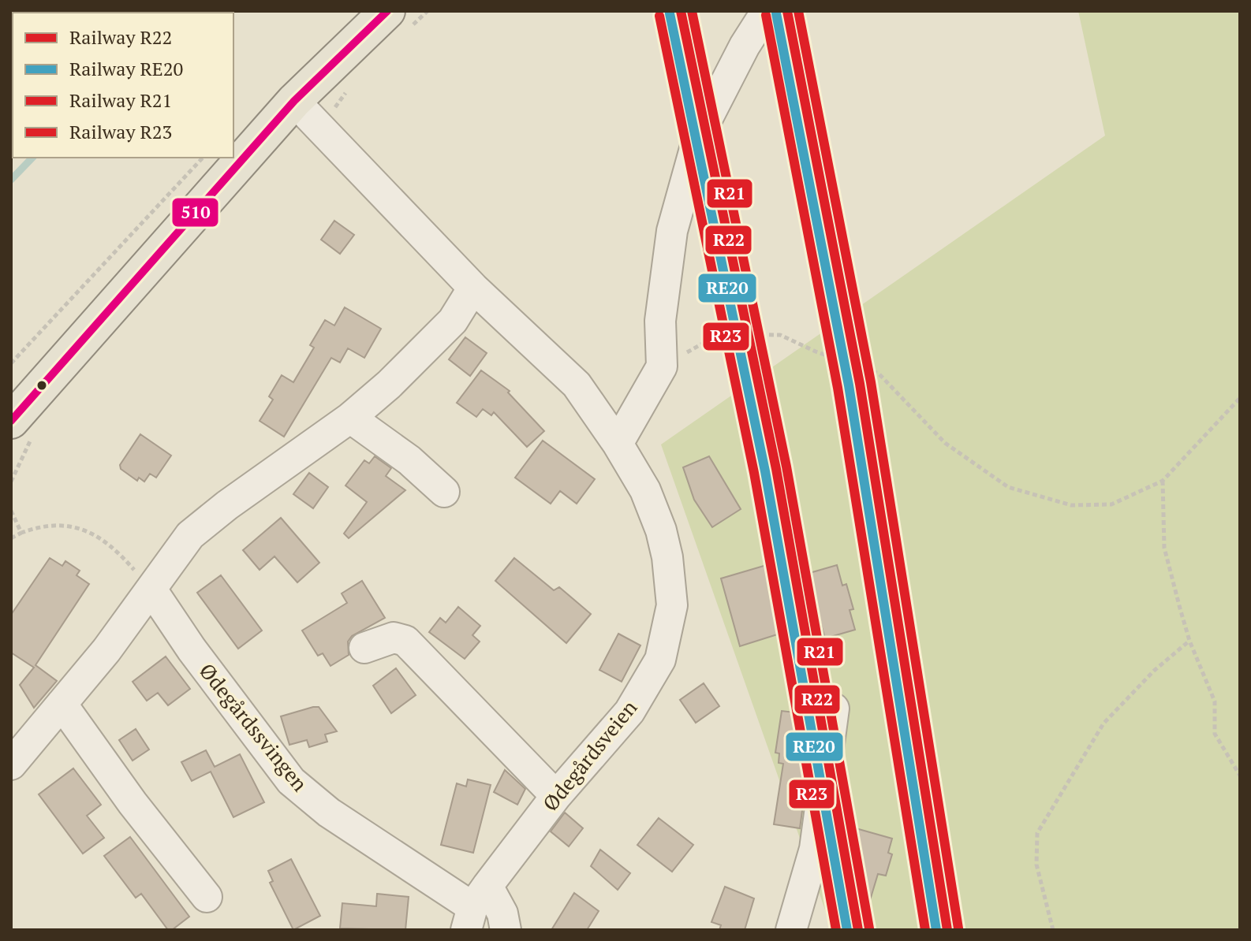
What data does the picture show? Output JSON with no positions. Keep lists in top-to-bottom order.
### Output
{
  "streets": {
    "street": ["Ødegårdssvingen", "Ødegårdsveien"]
  },
  "crossings": [
    ["Ødegårdssvingen", "Ødegårdsveien"]
  ],
  "lines": [
    "rail line R22",
    "rail line R21",
    "transit line 510",
    "rail line RE20",
    "rail line R23"
  ],
  "legend": [
    "Railway R22",
    "Railway RE20",
    "Railway R21",
    "Railway R23"
  ]
}
